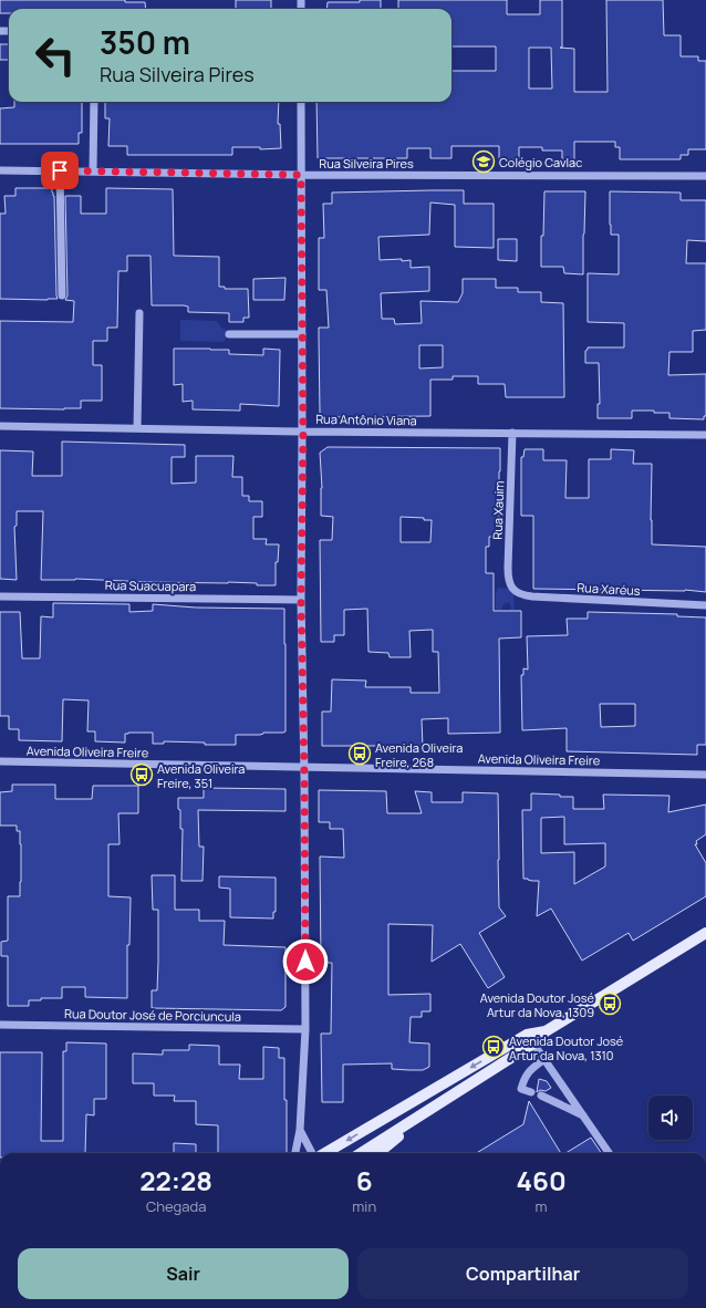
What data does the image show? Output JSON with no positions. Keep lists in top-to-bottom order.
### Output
{
  "streets": {
    "street": [
      "Rua Silveira Pires",
      "Rua Antônio Viana",
      "Rua Xauim",
      "Rua Suacuapara",
      "Rua Xaréus",
      "Avenida Oliveira Freire",
      "Rua Doutor José de Porciuncula"
    ]
  },
  "crossings": [
    ["Rua Antônio Viana", "Rua Xauim"],
    ["Rua Xauim", "Rua Xaréus"]
  ],
  "places": {
    "school or university": ["Colégio Cavlac"],
    "bus stop": [
      "Avenida Oliveira Freire, 268",
      "Avenida Oliveira Freire, 351",
      "Avenida Doutor José Artur da Nova, 1309",
      "Avenida Doutor José Artur da Nova, 1310"
    ]
  },
  "page": {
    "turn": ["350 m", "Rua Silveira Pires"],
    "eta": [
      "22:28",
      "Chegada",
      "6",
      "min",
      "460",
      "m"
    ],
    "buttons": ["Sair", "Compartilhar"]
  }
}
